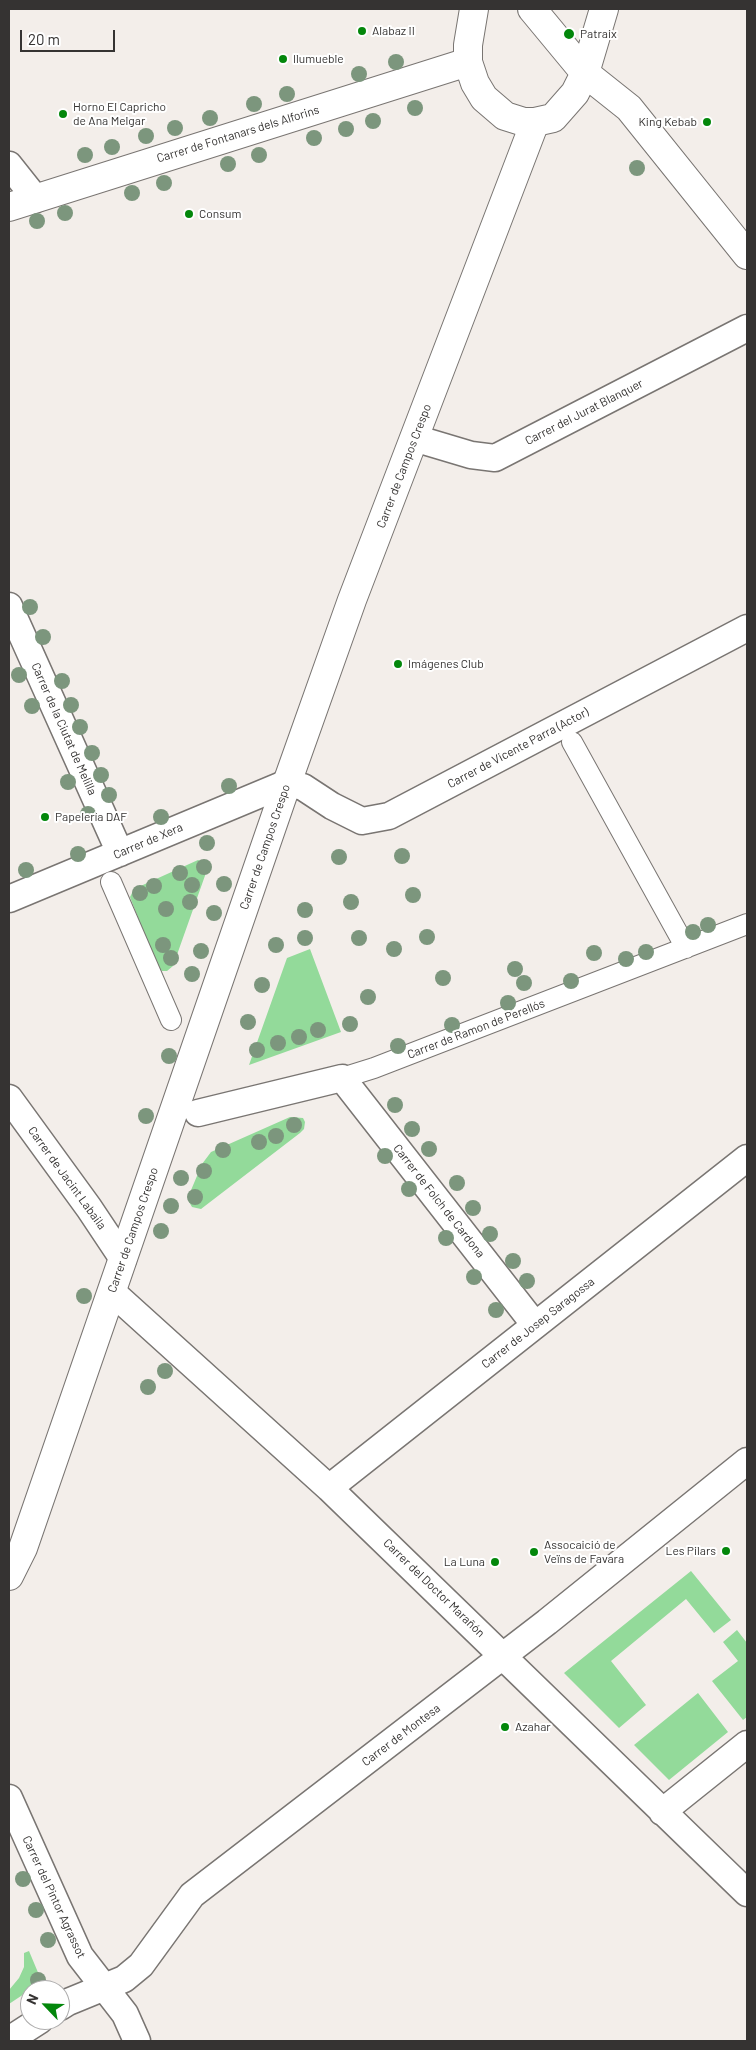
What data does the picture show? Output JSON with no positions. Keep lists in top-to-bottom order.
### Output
{
  "streets": {
    "street": [
      "Carrer de Fontanars dels Alforins",
      "Carrer del Jurat Blanquer",
      "Carrer de Campos Crespo",
      "Carrer de la Ciutat de Melilla",
      "Carrer de Vicente Parra (Actor)",
      "Carrer de Xera",
      "Carrer de Ramon de Perellós",
      "Carrer de Jacint Labaila",
      "Carrer de Folch de Cardona",
      "Carrer de Josep Saragossa",
      "Carrer del Doctor Marañón",
      "Carrer de Montesa",
      "Carrer del Pintor Agrassot"
    ]
  },
  "crossings": [
    ["Carrer del Jurat Blanquer", "Carrer de Campos Crespo"],
    ["Carrer de Campos Crespo", "Carrer de Vicente Parra (Actor)"],
    ["Carrer de Campos Crespo", "Carrer de Xera"],
    ["Carrer de Campos Crespo", "Carrer de Jacint Labaila"],
    ["Carrer de Campos Crespo", "Carrer del Doctor Marañón"],
    ["Carrer de la Ciutat de Melilla", "Carrer de Xera"],
    ["Carrer de Vicente Parra (Actor)", "Carrer de Xera"],
    ["Carrer de Ramon de Perellós", "Carrer de Folch de Cardona"],
    ["Carrer de Folch de Cardona", "Carrer de Josep Saragossa"],
    ["Carrer de Josep Saragossa", "Carrer del Doctor Marañón"],
    ["Carrer del Doctor Marañón", "Carrer de Montesa"],
    ["Carrer de Montesa", "Carrer del Pintor Agrassot"]
  ],
  "places": [
    "Alabaz II",
    "Patraix",
    "Ilumueble",
    "Horno El Capricho de Ana Melgar",
    "King Kebab",
    "Consum",
    "Imágenes Club",
    "Papelería DAF",
    "Les Pilars",
    "Assocaició de Veïns de Favara",
    "La Luna",
    "Azahar"
  ],
  "scale_bar": "20 m",
  "north": "top left"
}
